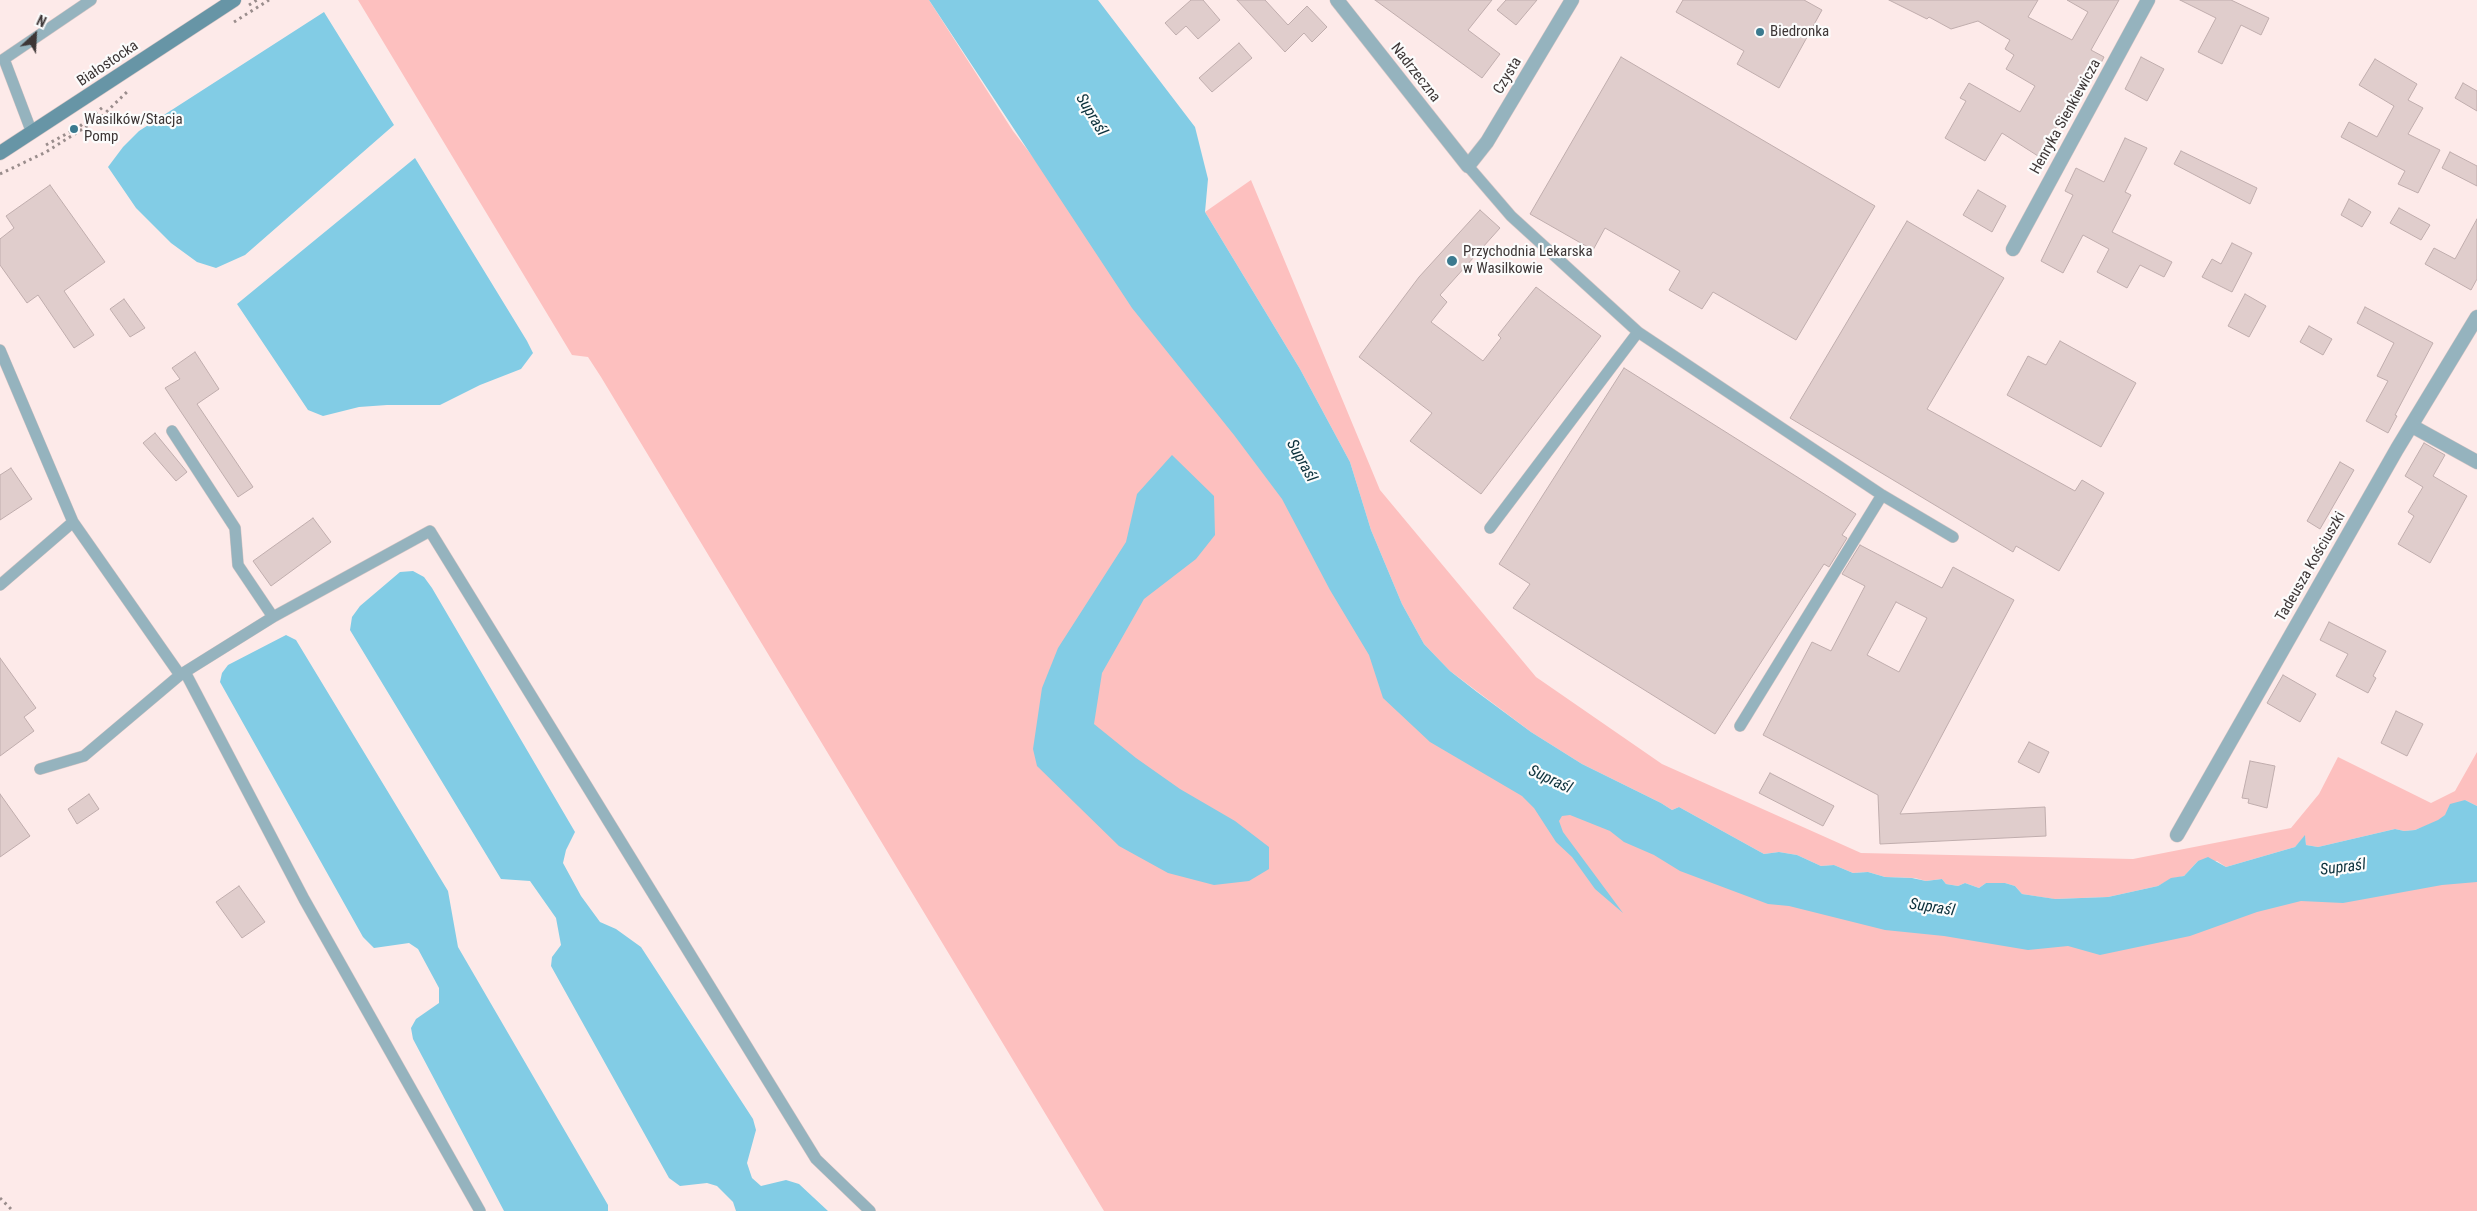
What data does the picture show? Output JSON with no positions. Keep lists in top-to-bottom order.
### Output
{
  "streets": {
    "main road": ["Białostocka"],
    "street": [
      "Nadrzeczna",
      "Czysta",
      "Henryka Sienkiewicza",
      "Tadeusza Kościuszki"
    ]
  },
  "crossings": [
    ["Nadrzeczna", "Czysta"]
  ],
  "water": ["Supraśl"],
  "places": ["Biedronka", "Wasilków/Stacja Pomp", "Przychodnia Lekarska w Wasilkowie"],
  "north": "top right"
}
